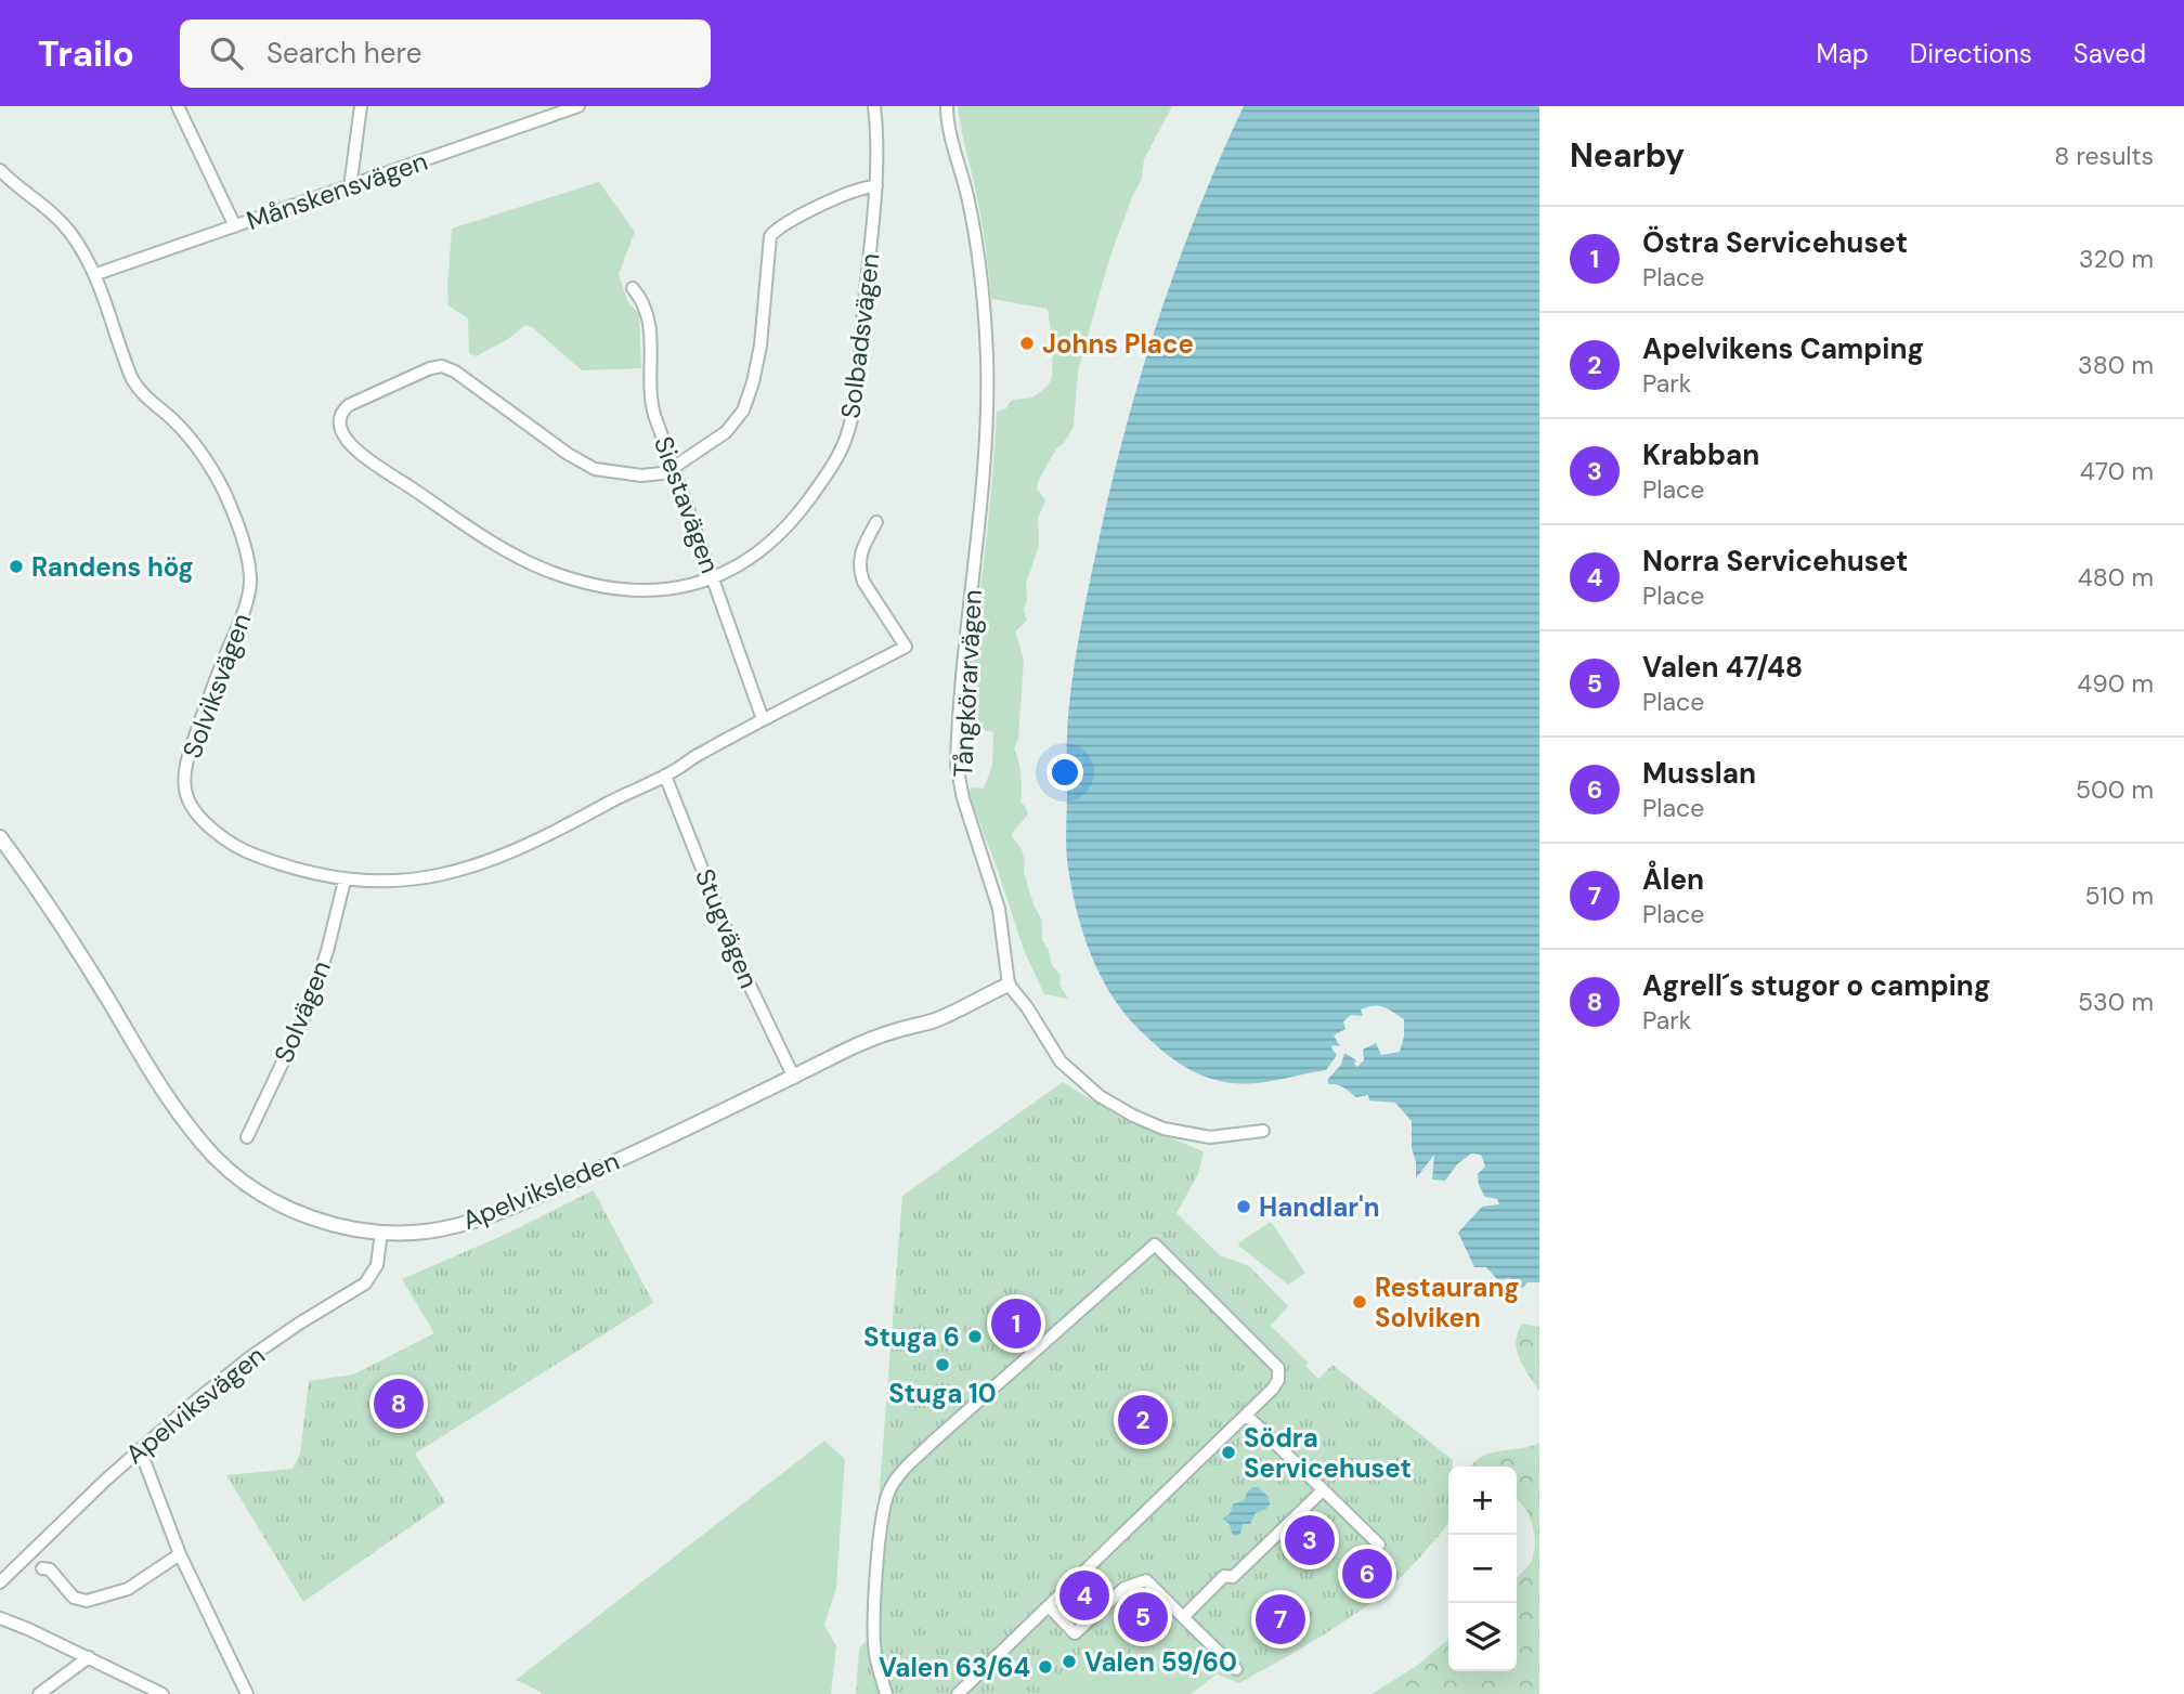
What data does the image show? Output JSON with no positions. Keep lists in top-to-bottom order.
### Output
{
  "streets": {
    "street": [
      "Månskensvägen",
      "Solbadsvägen",
      "Siestavägen",
      "Tångkörarvägen",
      "Solviksvägen",
      "Stugvägen",
      "Solvägen",
      "Apelviksleden",
      "Apelviksvägen"
    ]
  },
  "crossings": [
    ["Månskensvägen", "Solviksvägen"],
    ["Solbadsvägen", "Siestavägen"],
    ["Siestavägen", "Solviksvägen"],
    ["Tångkörarvägen", "Apelviksleden"],
    ["Solviksvägen", "Stugvägen"],
    ["Solviksvägen", "Solvägen"],
    ["Stugvägen", "Apelviksleden"],
    ["Apelviksleden", "Apelviksvägen"]
  ],
  "places": [
    "Johns Place",
    "Randens hög",
    "Handlar'n",
    "Restaurang Solviken",
    "Stuga 6",
    "Stuga 10",
    "Södra Servicehuset",
    "Valen 59/60",
    "Valen 63/64"
  ],
  "page": {
    "header": "Trailo",
    "search": "Search here",
    "nav": ["Map", "Directions", "Saved"],
    "heading": ["Nearby", "8 results"],
    "list": [
      {
        "mark": "1",
        "name": "Östra Servicehuset",
        "note": "Place",
        "value": "320 m"
      },
      {
        "mark": "2",
        "name": "Apelvikens Camping",
        "note": "Park",
        "value": "380 m"
      },
      {
        "mark": "3",
        "name": "Krabban",
        "note": "Place",
        "value": "470 m"
      },
      {
        "mark": "4",
        "name": "Norra Servicehuset",
        "note": "Place",
        "value": "480 m"
      },
      {
        "mark": "5",
        "name": "Valen 47/48",
        "note": "Place",
        "value": "490 m"
      },
      {
        "mark": "6",
        "name": "Musslan",
        "note": "Place",
        "value": "500 m"
      },
      {
        "mark": "7",
        "name": "Ålen",
        "note": "Place",
        "value": "510 m"
      },
      {
        "mark": "8",
        "name": "Agrell´s stugor o camping",
        "note": "Park",
        "value": "530 m"
      }
    ],
    "pins": [
      "1",
      "8",
      "2",
      "3",
      "6",
      "4",
      "5",
      "7"
    ],
    "map_buttons": ["+", "−"]
  }
}
